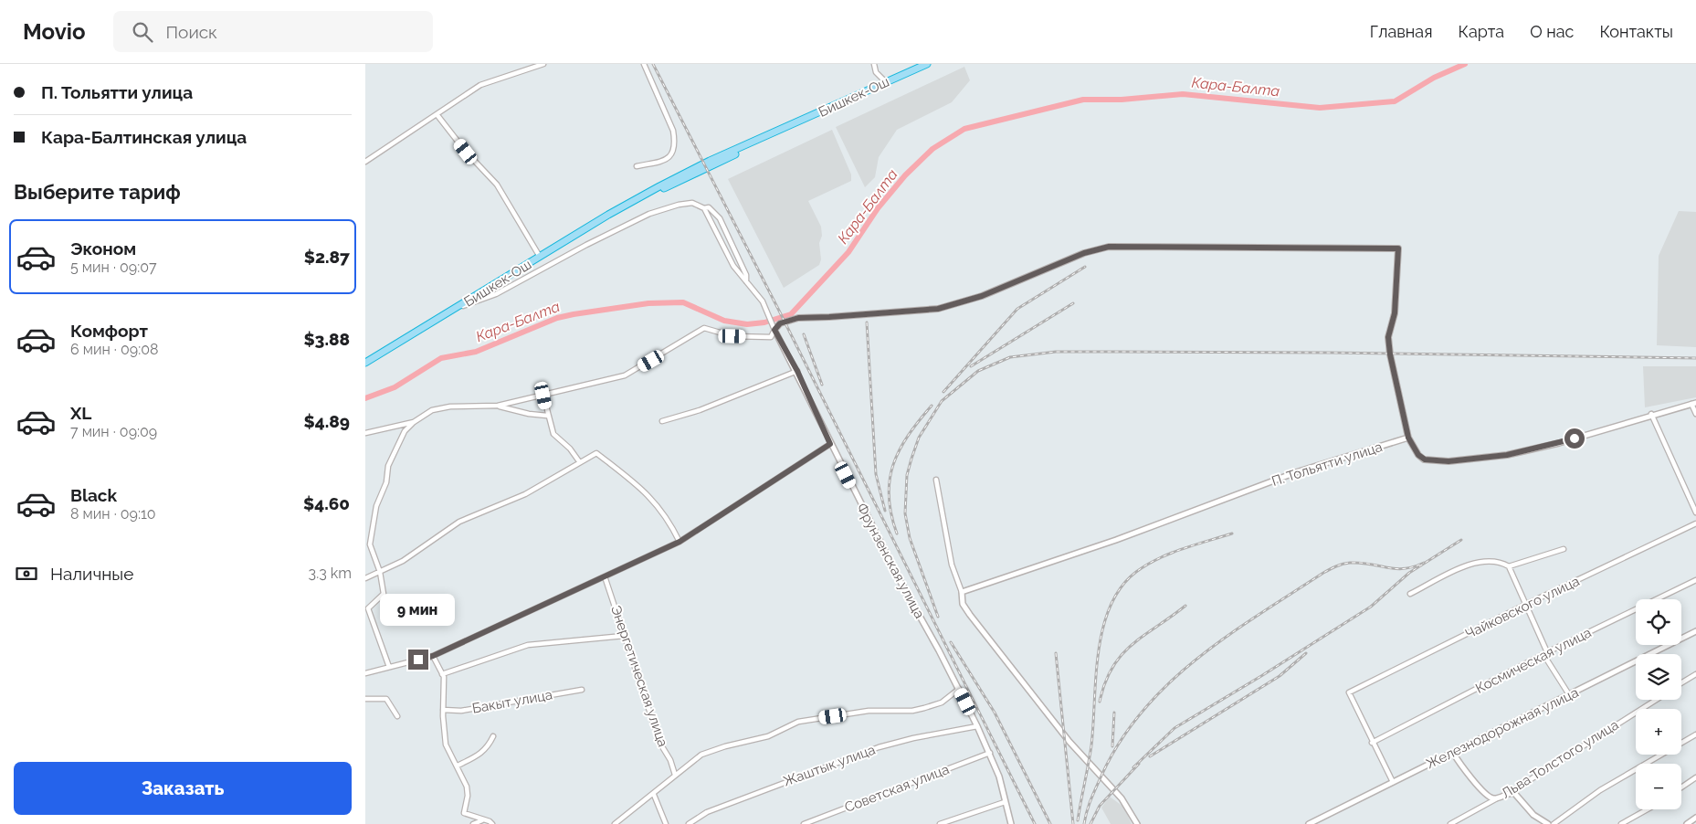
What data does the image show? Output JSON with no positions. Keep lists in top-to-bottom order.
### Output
{
  "streets": {
    "highway": ["Бишкек-Ош"],
    "street": [
      "П. Тольятти улица",
      "Фрунзенская улица",
      "Чайковского улица",
      "Космическая улица",
      "Энергетическая улица",
      "Бакыт улица",
      "Железнодорожная улица",
      "Льва Толстого улица",
      "Жаштык улица",
      "Советская улица"
    ]
  },
  "crossings": [
    ["Фрунзенская улица", "Жаштык улица"],
    ["Фрунзенская улица", "Советская улица"],
    ["Чайковского улица", "Космическая улица"]
  ],
  "water": ["Кара-Балта"],
  "page": {
    "header": "Movio",
    "search": "Поиск",
    "nav": [
      "Главная",
      "Карта",
      "О нас",
      "Контакты"
    ],
    "banner": ["П. Тольятти улица", "Кара-Балтинская улица"],
    "heading": "Выберите тариф",
    "list": [
      {
        "name": "Эконом",
        "note": "5 мин · 09:07",
        "value": "$2.87"
      },
      {
        "name": "Комфорт",
        "note": "6 мин · 09:08",
        "value": "$3.88"
      },
      {
        "name": "XL",
        "note": "7 мин · 09:09",
        "value": "$4.89"
      },
      {
        "name": "Black",
        "note": "8 мин · 09:10",
        "value": "$4.60"
      }
    ],
    "pay": ["Наличные", "3.3 km"],
    "bubble": "9 мин",
    "map_buttons": ["+", "−"],
    "buttons": "Заказать"
  }
}
